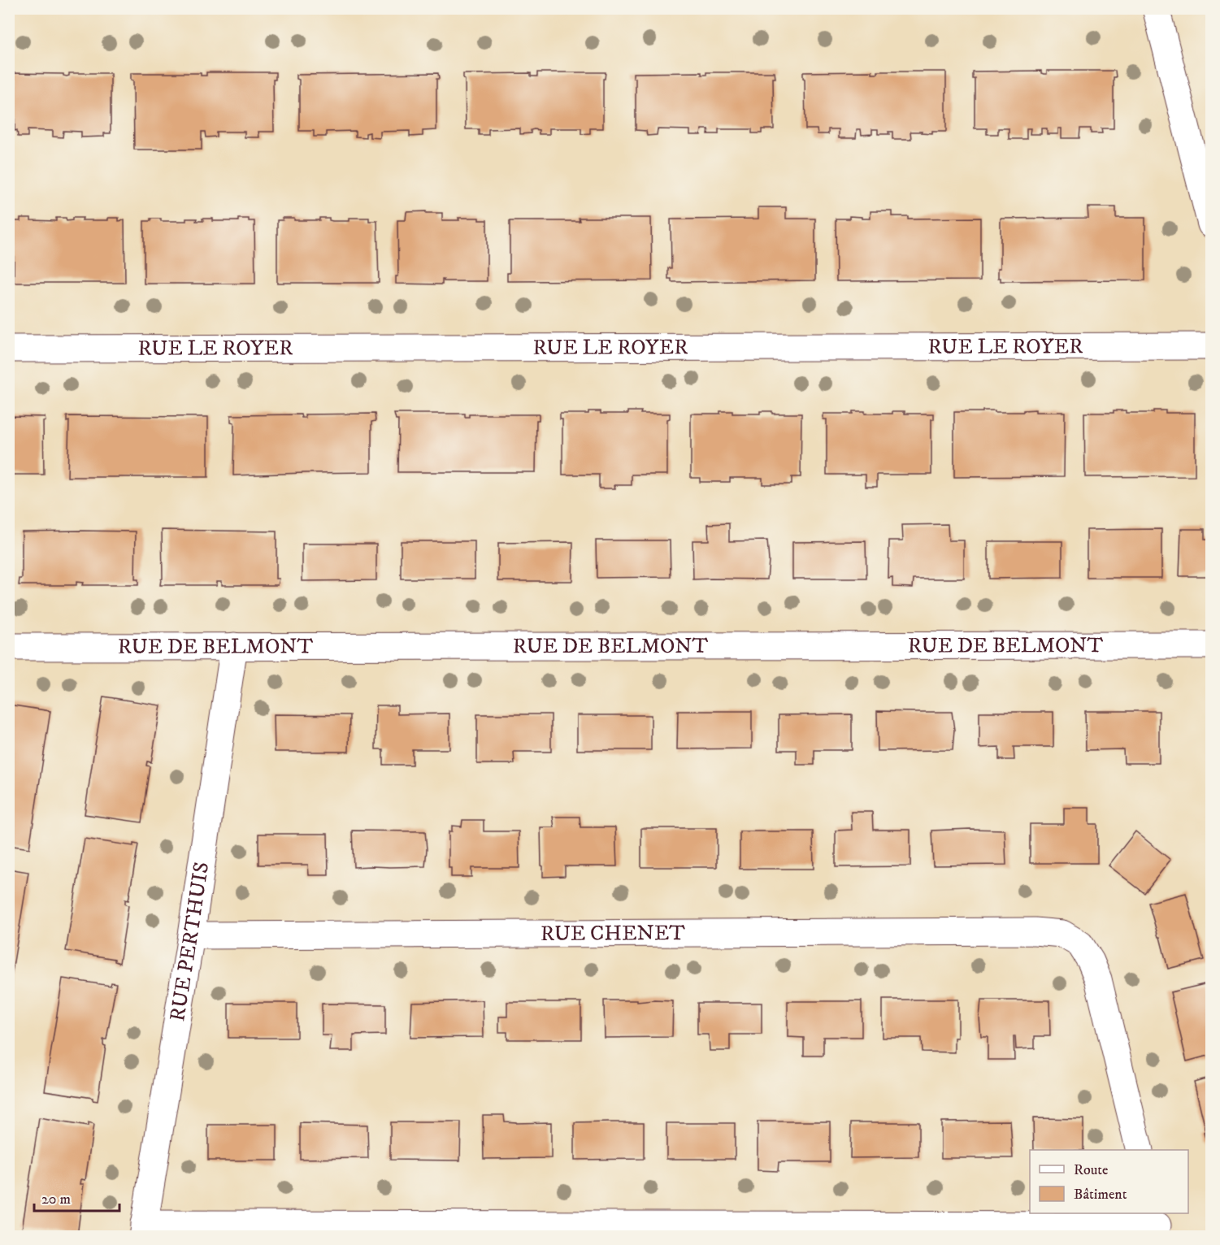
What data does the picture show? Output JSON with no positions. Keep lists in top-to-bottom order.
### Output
{
  "streets": {
    "street": [
      "RUE LE ROYER",
      "RUE DE BELMONT",
      "RUE CHENET",
      "RUE PERTHUIS"
    ]
  },
  "crossings": [
    ["RUE DE BELMONT", "RUE PERTHUIS"],
    ["RUE CHENET", "RUE PERTHUIS"]
  ],
  "legend": ["Route", "Bâtiment"],
  "scale_bar": "20 m"
}
